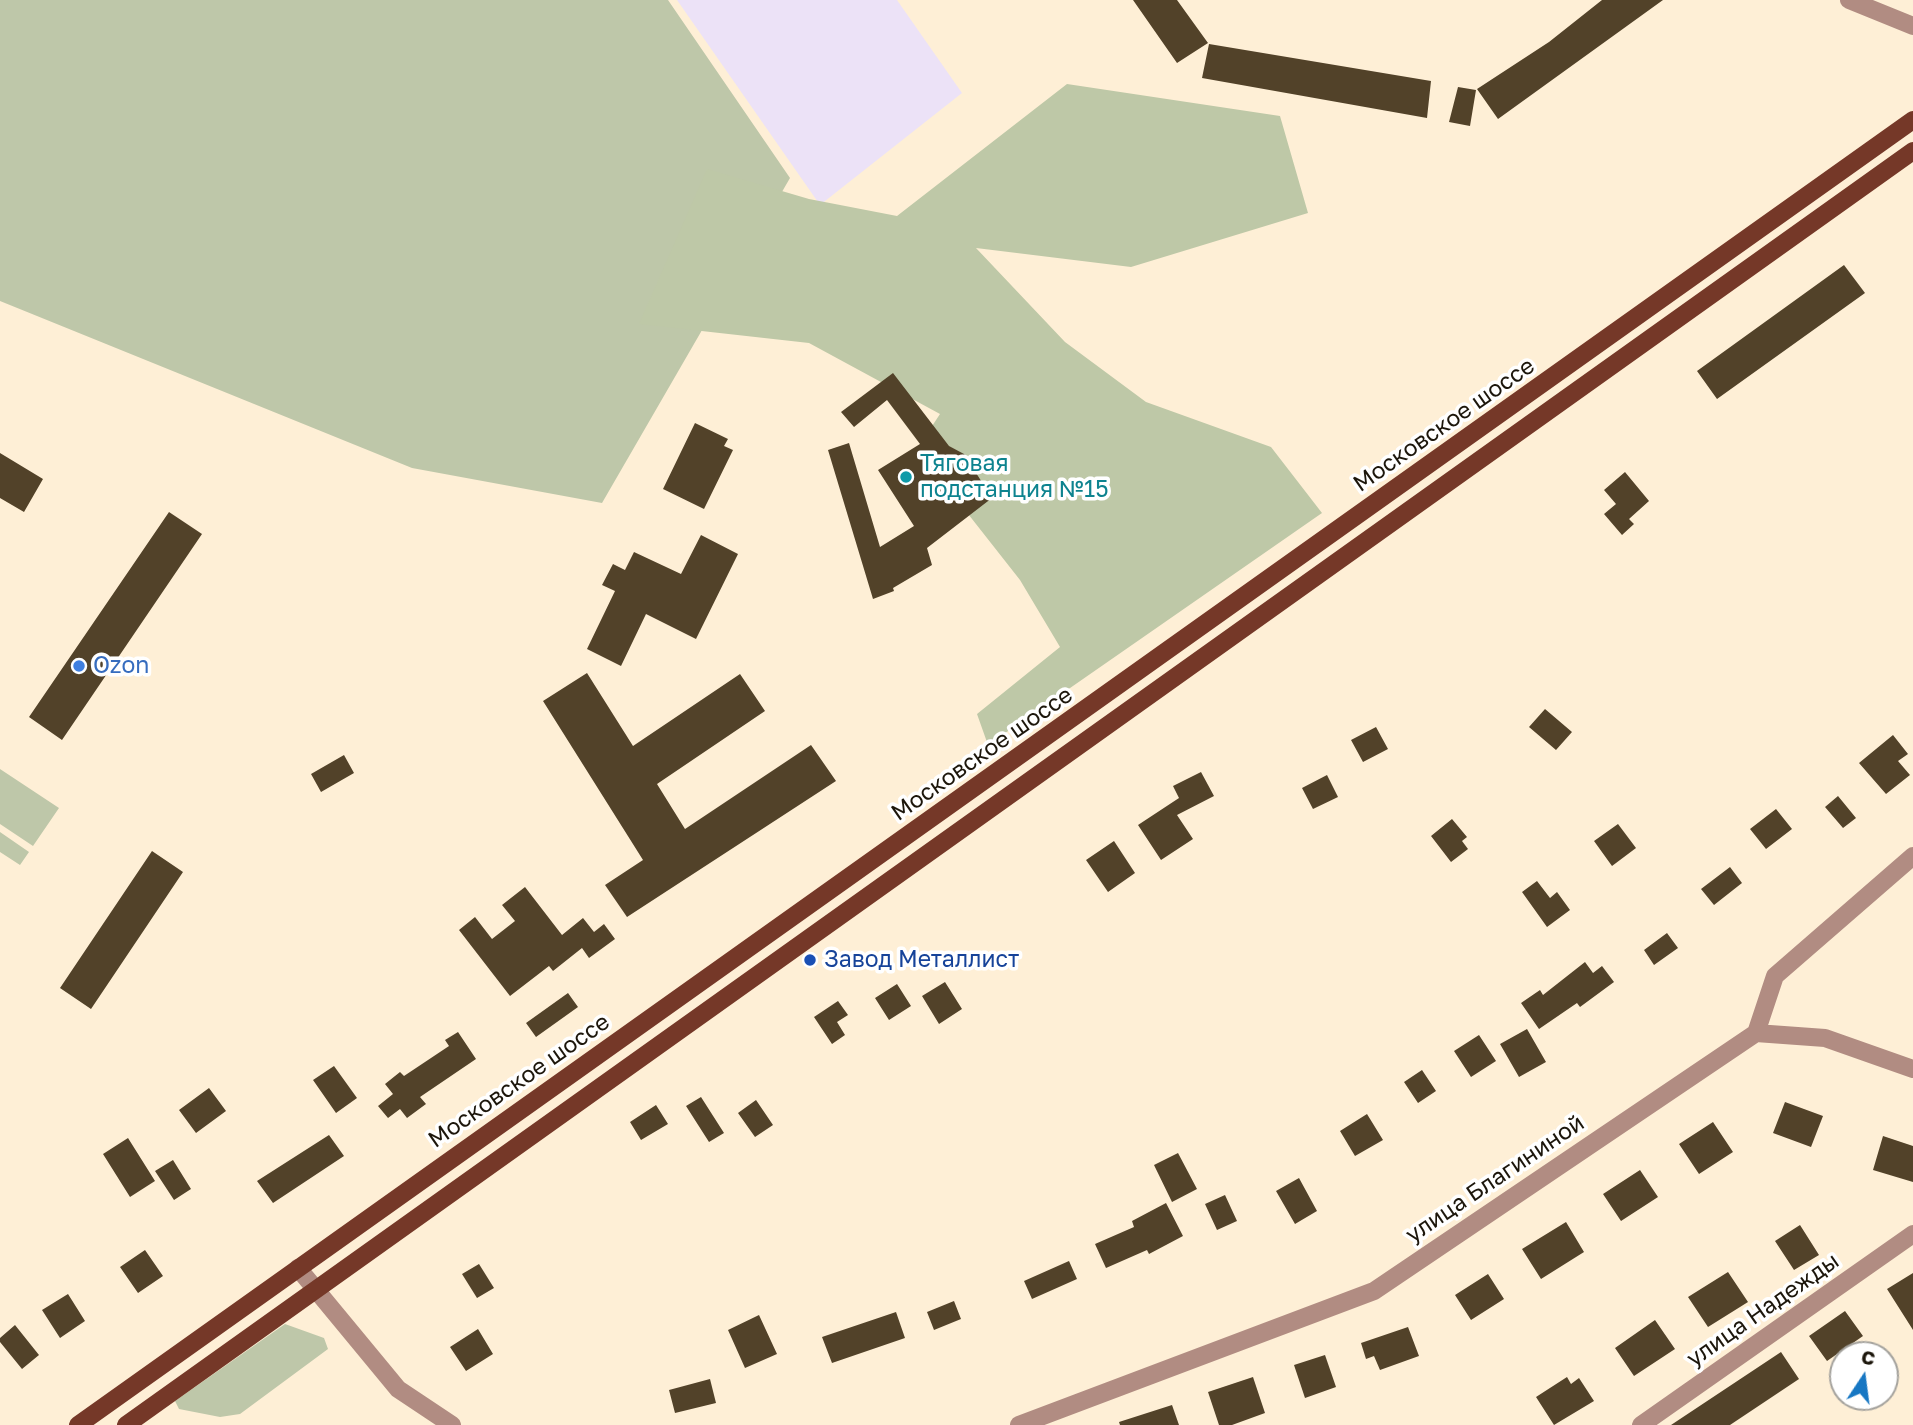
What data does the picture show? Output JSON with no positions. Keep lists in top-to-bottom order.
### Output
{
  "streets": {
    "main road": ["Московское шоссе"],
    "street": ["улица Благининой", "улица Надежды"]
  },
  "places": ["Тяговая подстанция №15", "Ozon", "Завод Металлист"],
  "north": "top"
}
